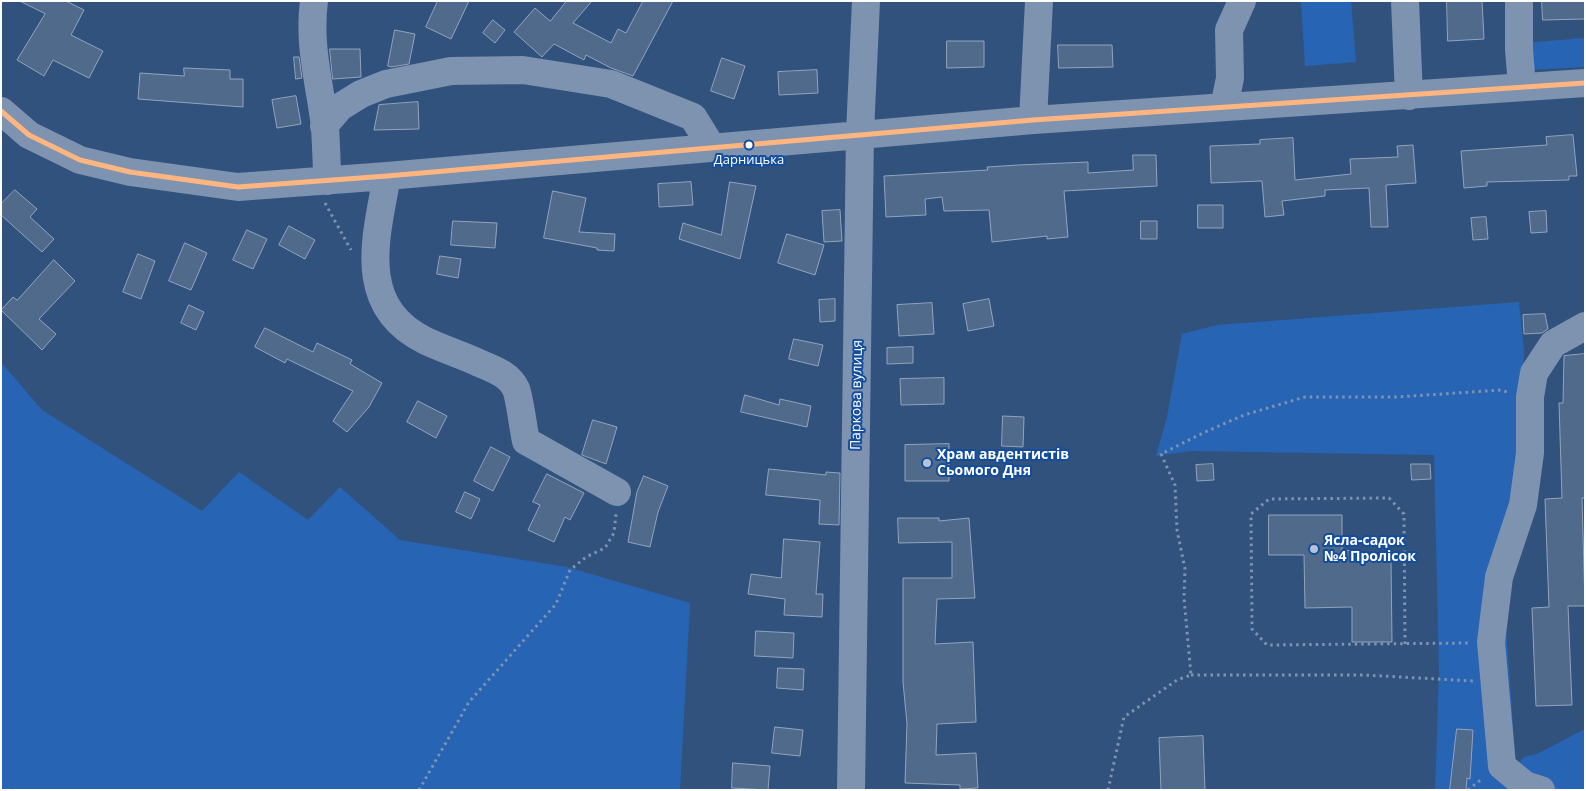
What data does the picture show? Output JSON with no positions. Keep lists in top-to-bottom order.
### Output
{
  "streets": {
    "street": ["Паркова вулиця"]
  },
  "places": ["Дарницька", "Храм авдентистів Сьомого Дня", "Ясла-садок №4 Пролісок"]
}
